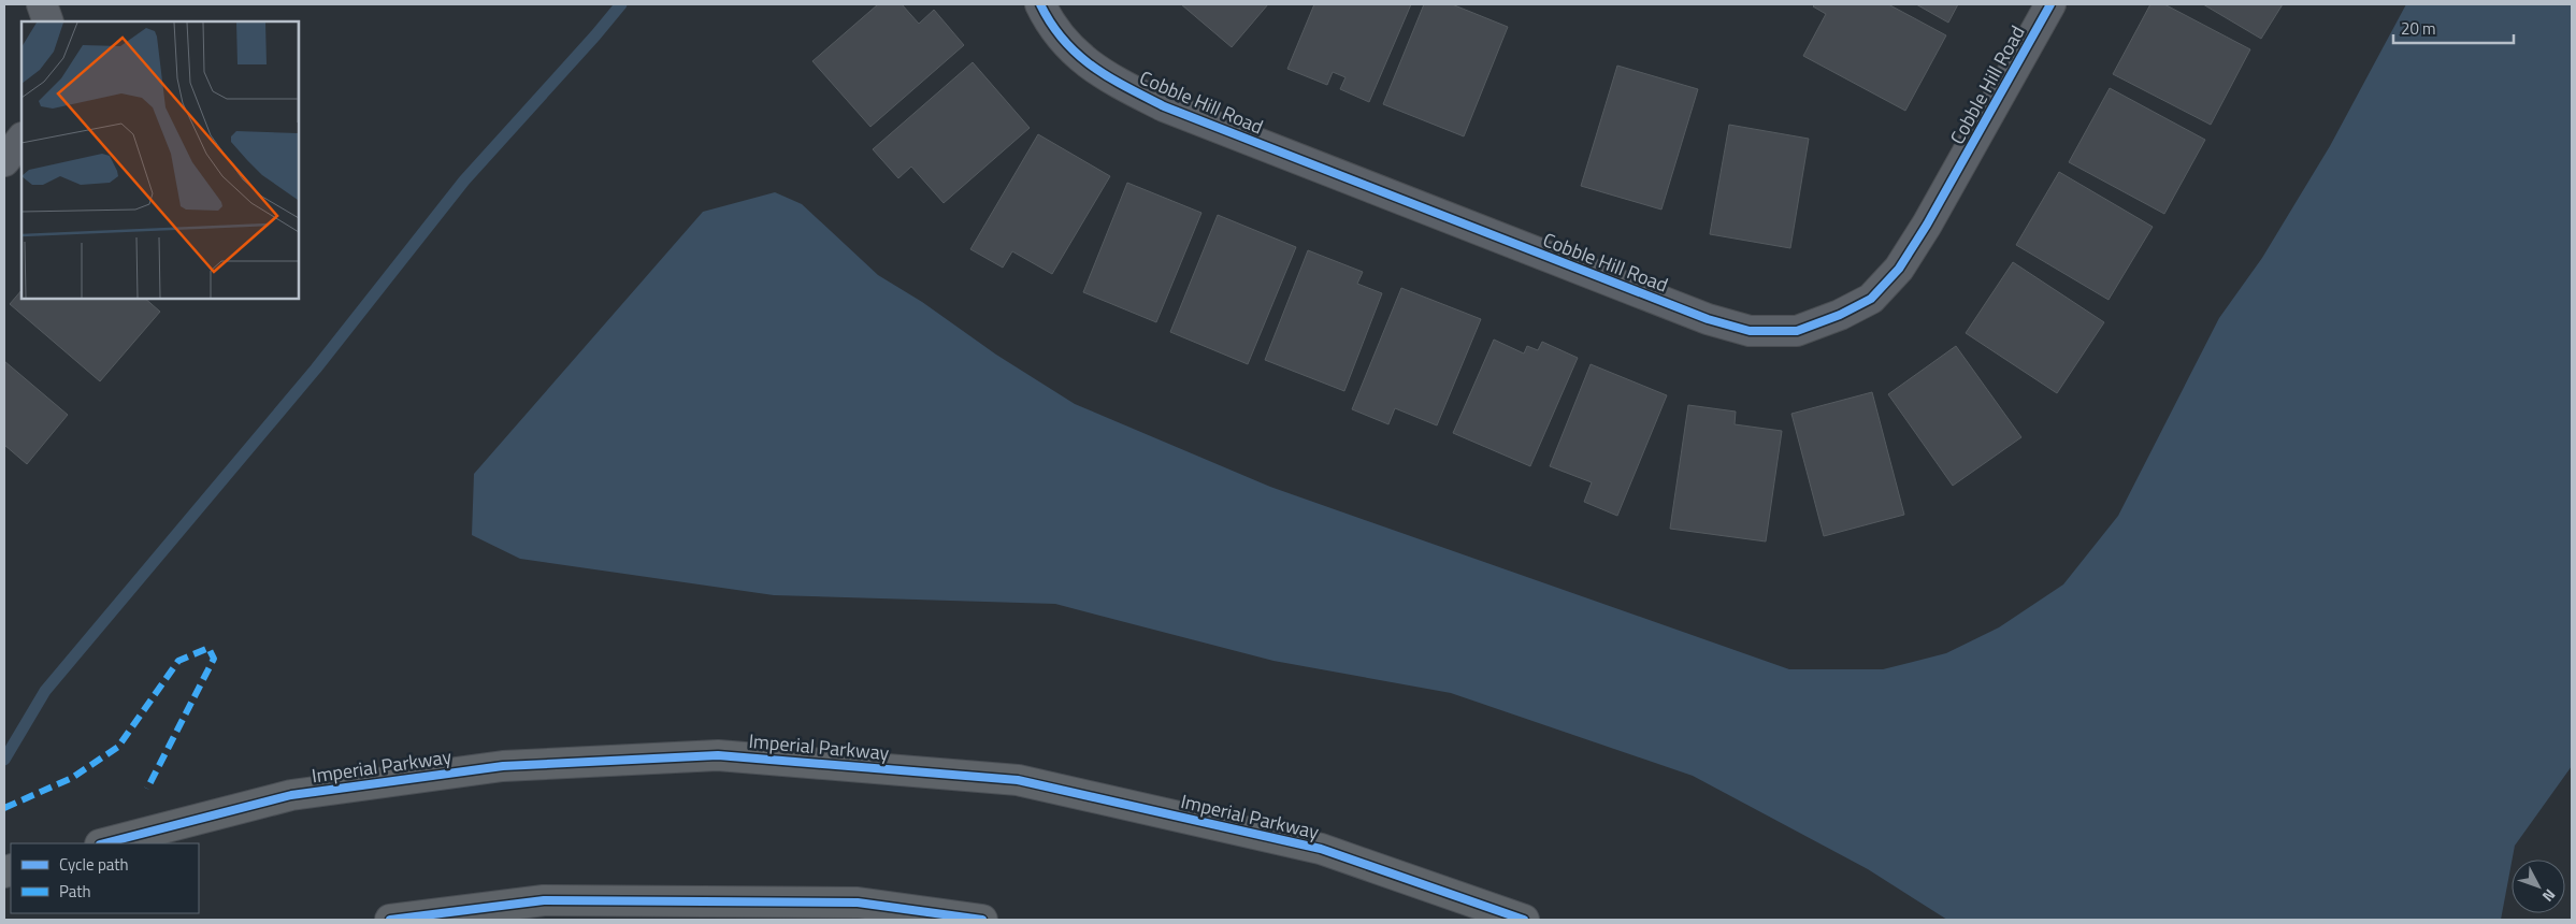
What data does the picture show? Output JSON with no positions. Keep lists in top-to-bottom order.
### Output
{
  "streets": {
    "main road": ["Imperial Parkway"],
    "street": ["Cobble Hill Road"]
  },
  "legend": ["Cycle path", "Path"],
  "scale_bar": "20 m",
  "north": "bottom right"
}
